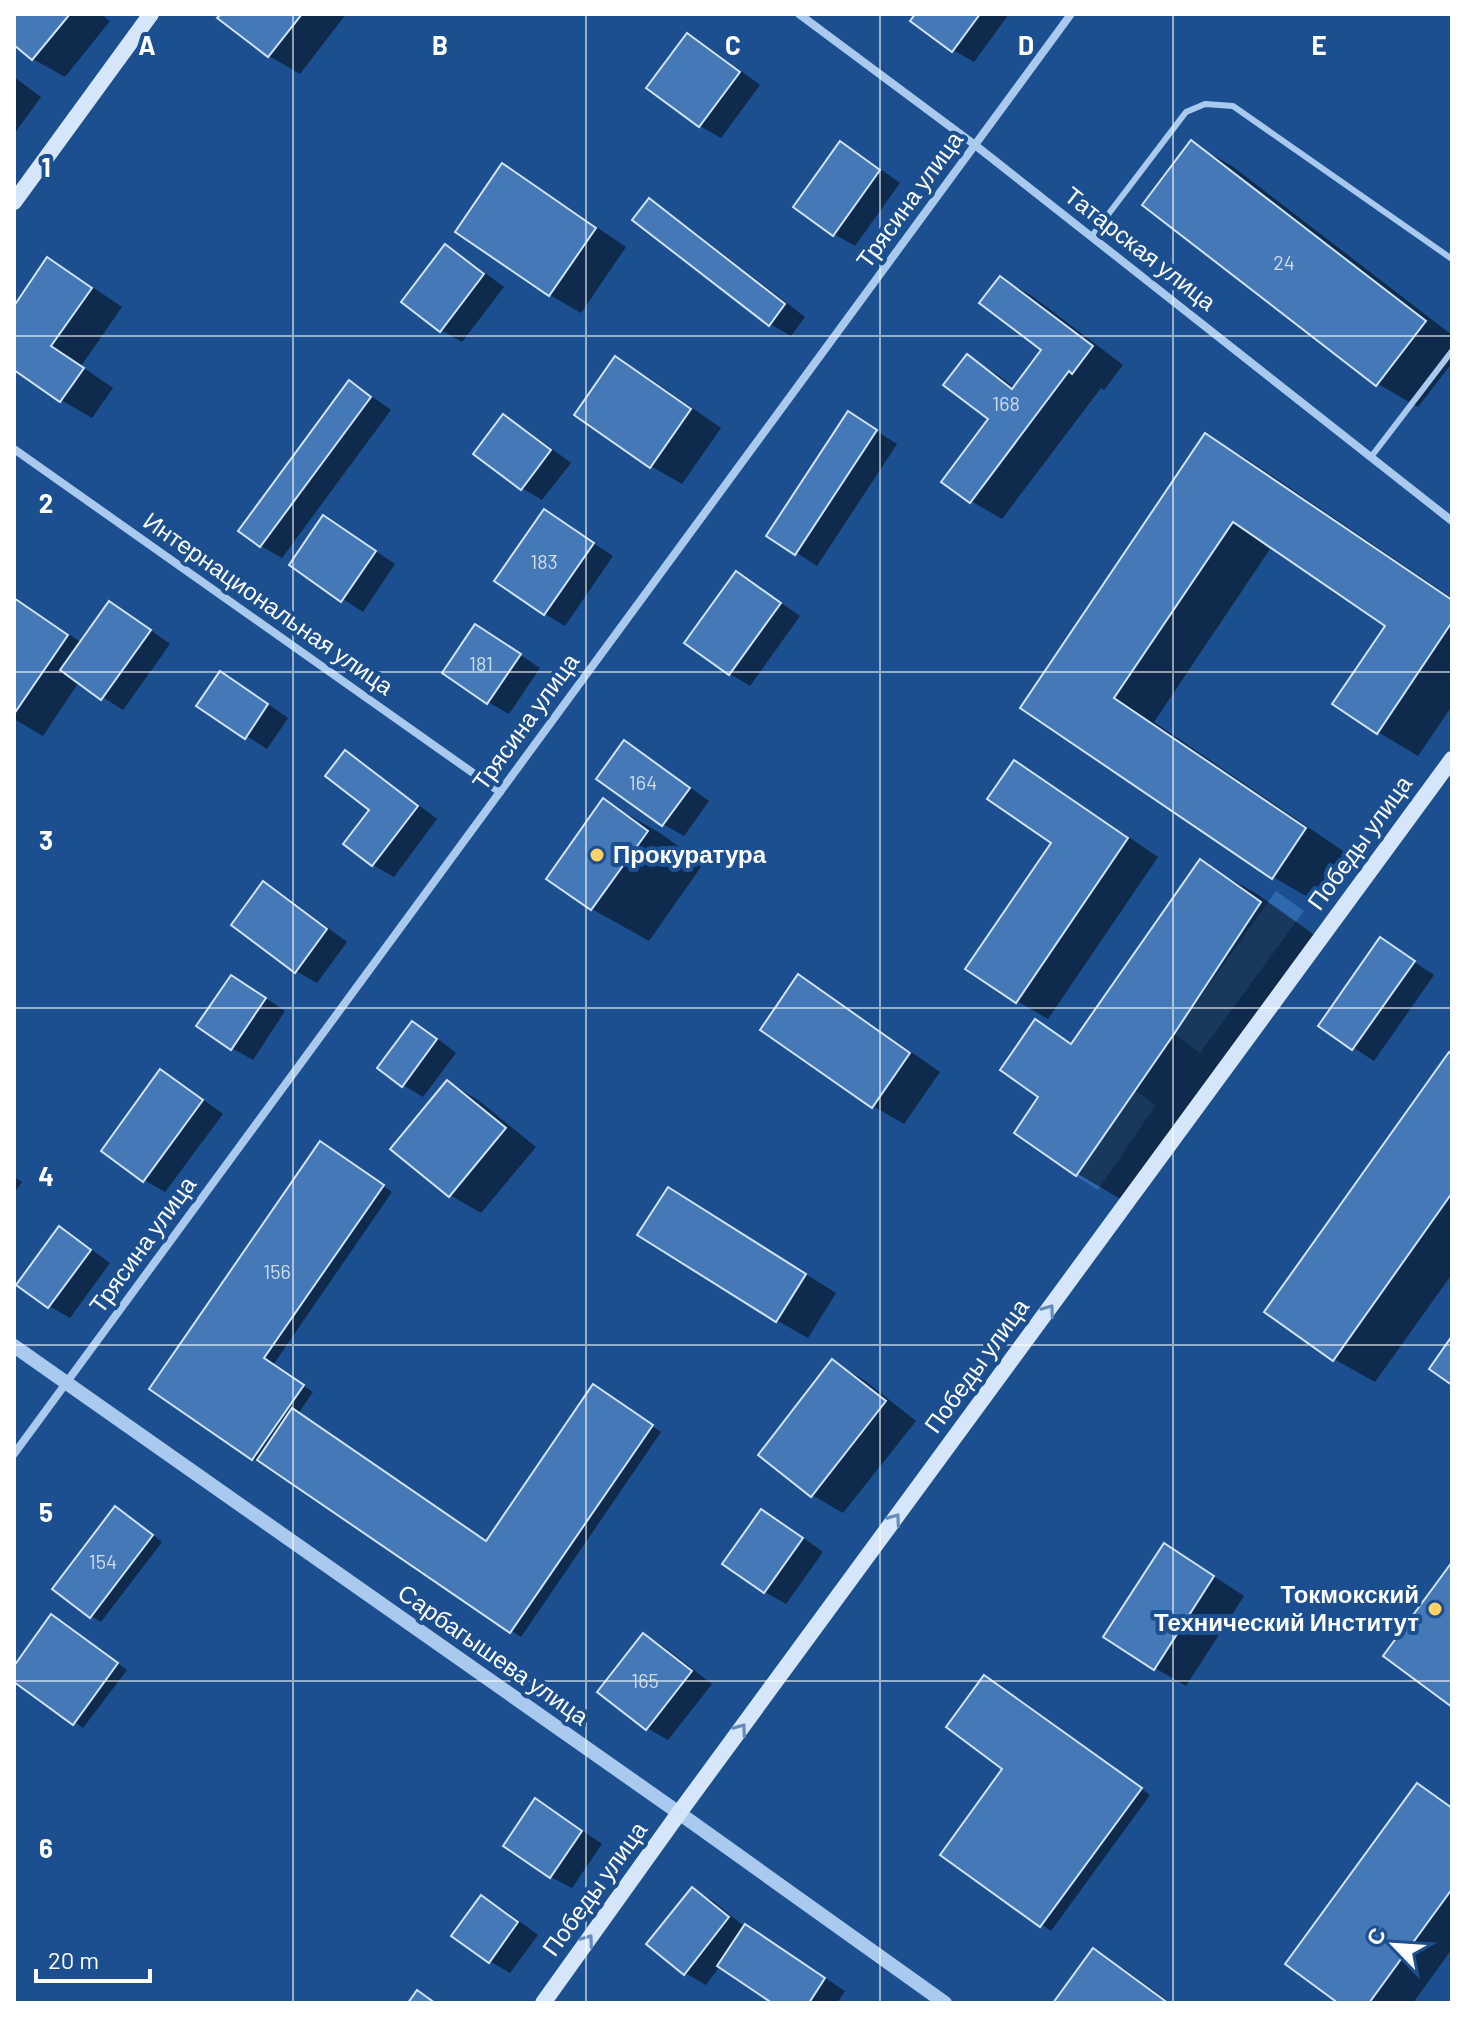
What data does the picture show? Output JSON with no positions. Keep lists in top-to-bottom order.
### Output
{
  "streets": {
    "main road": ["Победы улица"],
    "street": [
      "Трясина улица",
      "Татарская улица",
      "Интернациональная улица",
      "Сарбагышева улица"
    ]
  },
  "crossings": [
    ["Трясина улица", "Татарская улица"],
    ["Трясина улица", "Интернациональная улица"],
    ["Трясина улица", "Сарбагышева улица"],
    ["Победы улица", "Сарбагышева улица"]
  ],
  "one_way": ["Победы улица"],
  "places": ["Прокуратура", "Токмокский Технический Институт"],
  "house_numbers": [
    "24",
    "168",
    "183",
    "181",
    "164",
    "156",
    "154",
    "165"
  ],
  "scale_bar": "20 m",
  "north": "top left",
  "grid": {
    "columns": [
      "A",
      "B",
      "C",
      "D",
      "E"
    ],
    "rows": [
      "1",
      "2",
      "3",
      "4",
      "5",
      "6"
    ]
  }
}
